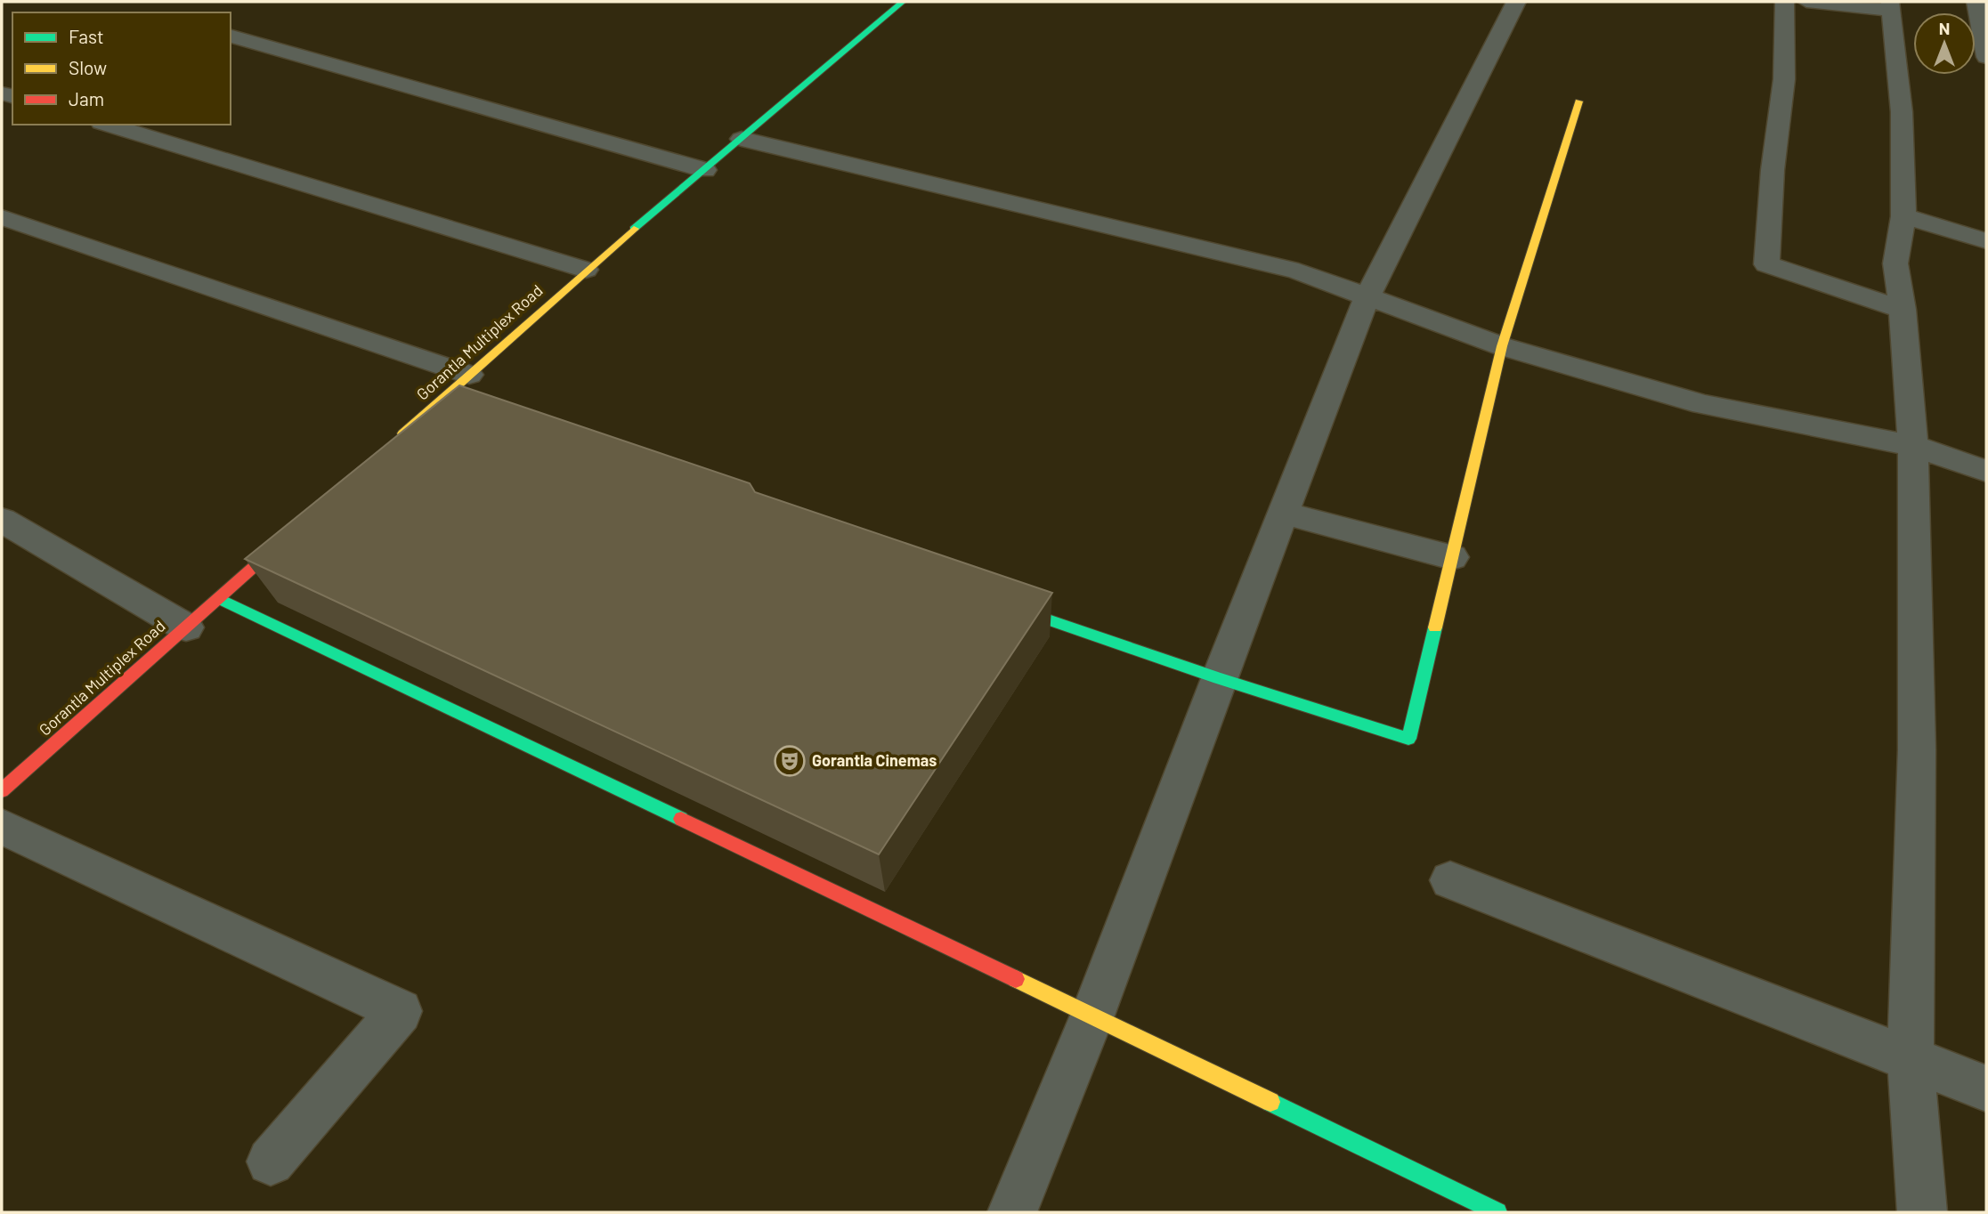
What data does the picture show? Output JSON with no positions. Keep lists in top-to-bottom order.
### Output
{
  "streets": {
    "street": ["Gorantla Multiplex Road"]
  },
  "places": {
    "theatre": ["Gorantla Cinemas"]
  },
  "legend": ["Fast", "Slow", "Jam"],
  "north": "top"
}
